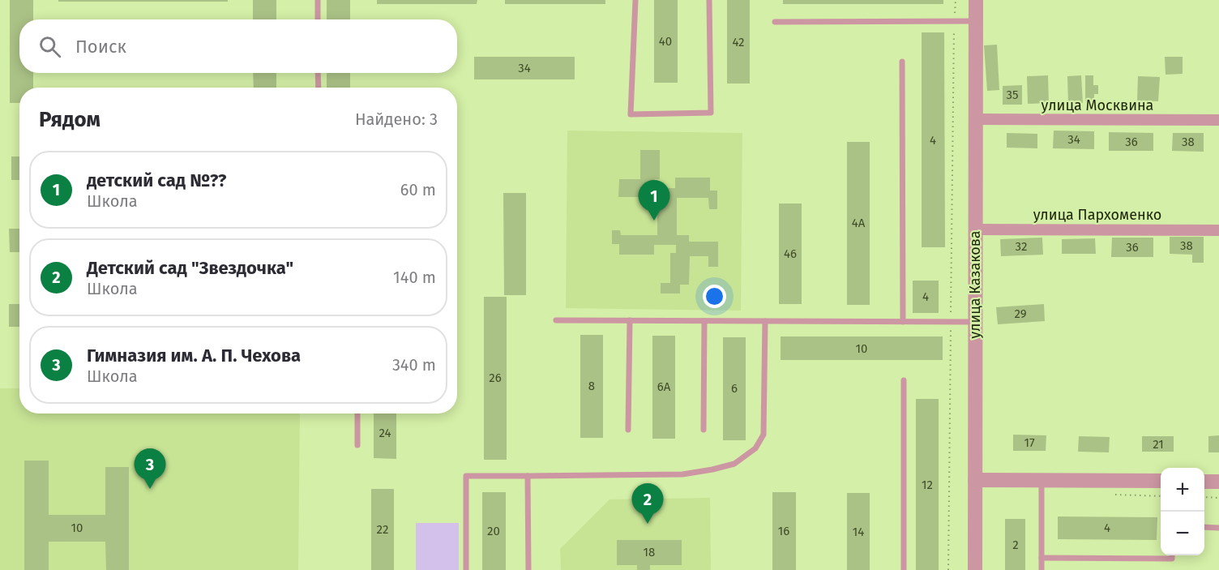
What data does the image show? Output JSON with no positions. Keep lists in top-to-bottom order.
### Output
{
  "streets": {
    "street": ["улица Москвина", "улица Пархоменко", "улица Казакова"]
  },
  "crossings": [
    ["улица Москвина", "улица Казакова"],
    ["улица Пархоменко", "улица Казакова"]
  ],
  "house_numbers": [
    "40",
    "42",
    "34",
    "35",
    "34",
    "4",
    "36",
    "38",
    "4А",
    "38",
    "32",
    "36",
    "46",
    "4",
    "29",
    "10",
    "26",
    "8",
    "6А",
    "6",
    "24",
    "17",
    "21",
    "12",
    "10",
    "4",
    "22",
    "20",
    "16",
    "14",
    "2",
    "18"
  ],
  "page": {
    "search": "Поиск",
    "heading": ["Рядом", "Найдено: 3"],
    "list": [
      {
        "mark": "1",
        "name": "детский сад №??",
        "note": "Школа",
        "value": "60 m"
      },
      {
        "mark": "2",
        "name": "Детский сад \"Звездочка\"",
        "note": "Школа",
        "value": "140 m"
      },
      {
        "mark": "3",
        "name": "Гимназия им. А. П. Чехова",
        "note": "Школа",
        "value": "340 m"
      }
    ],
    "pins": ["1", "3", "2"],
    "map_buttons": ["+", "−"]
  }
}
